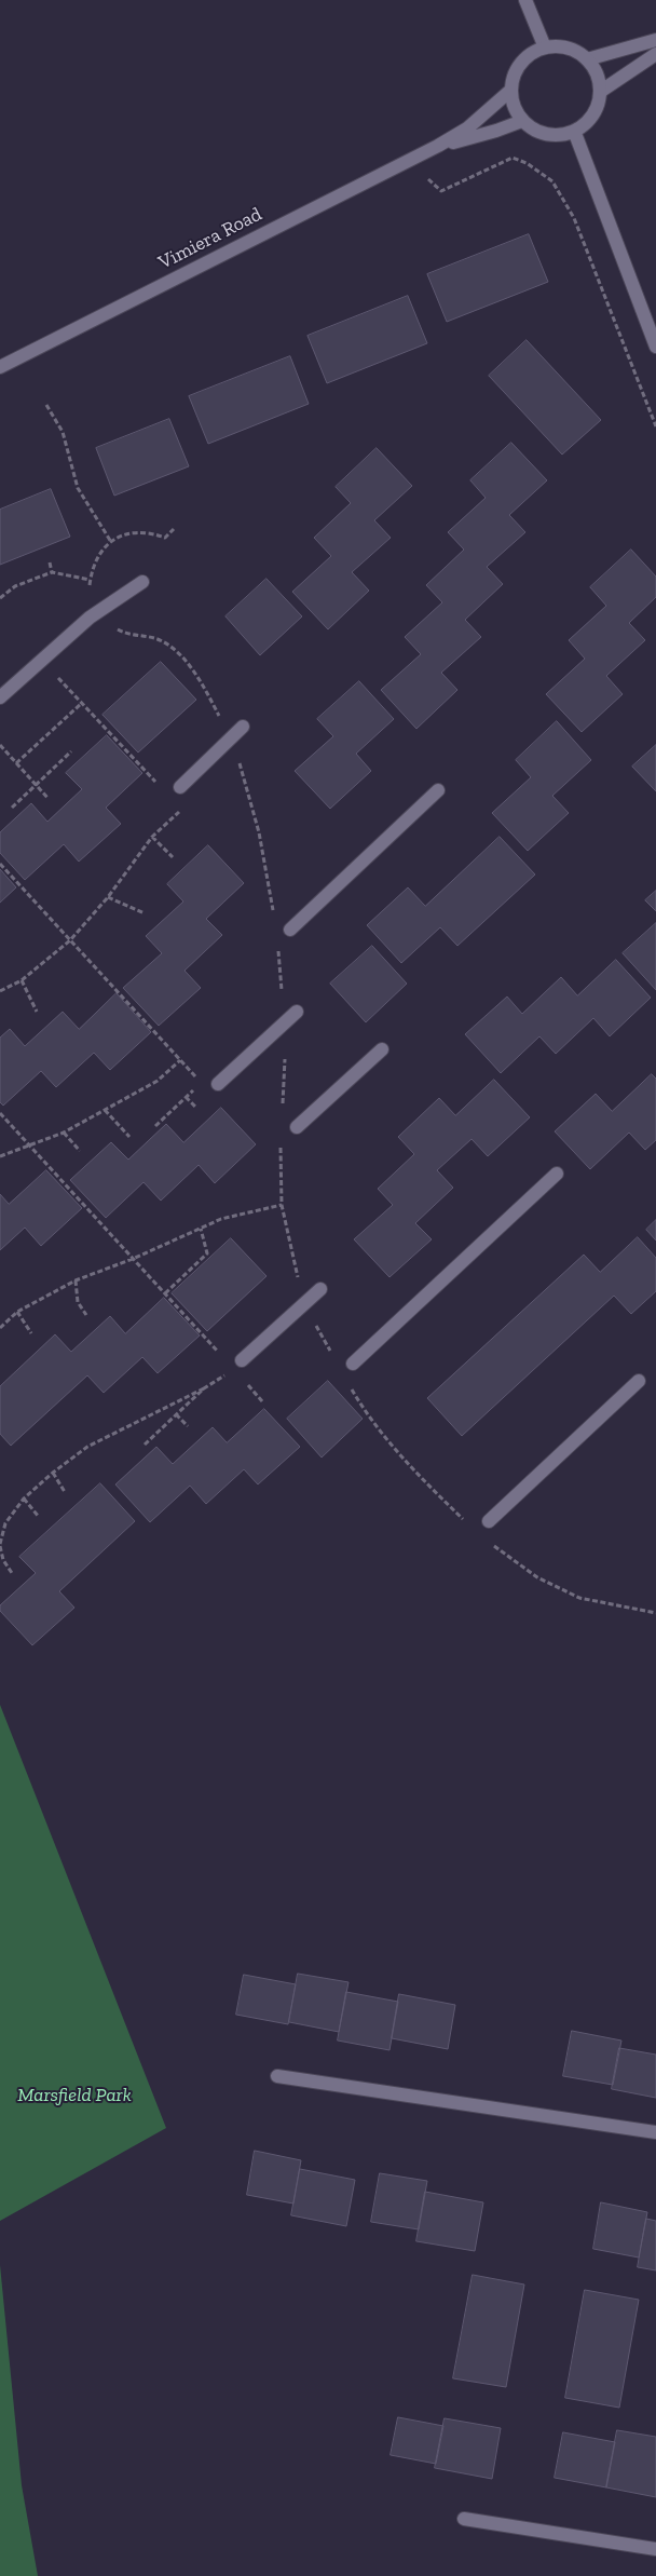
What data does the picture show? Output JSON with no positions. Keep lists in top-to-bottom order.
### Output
{
  "streets": {
    "street": ["Vimiera Road"]
  },
  "parks": ["Marsfield Park"]
}
